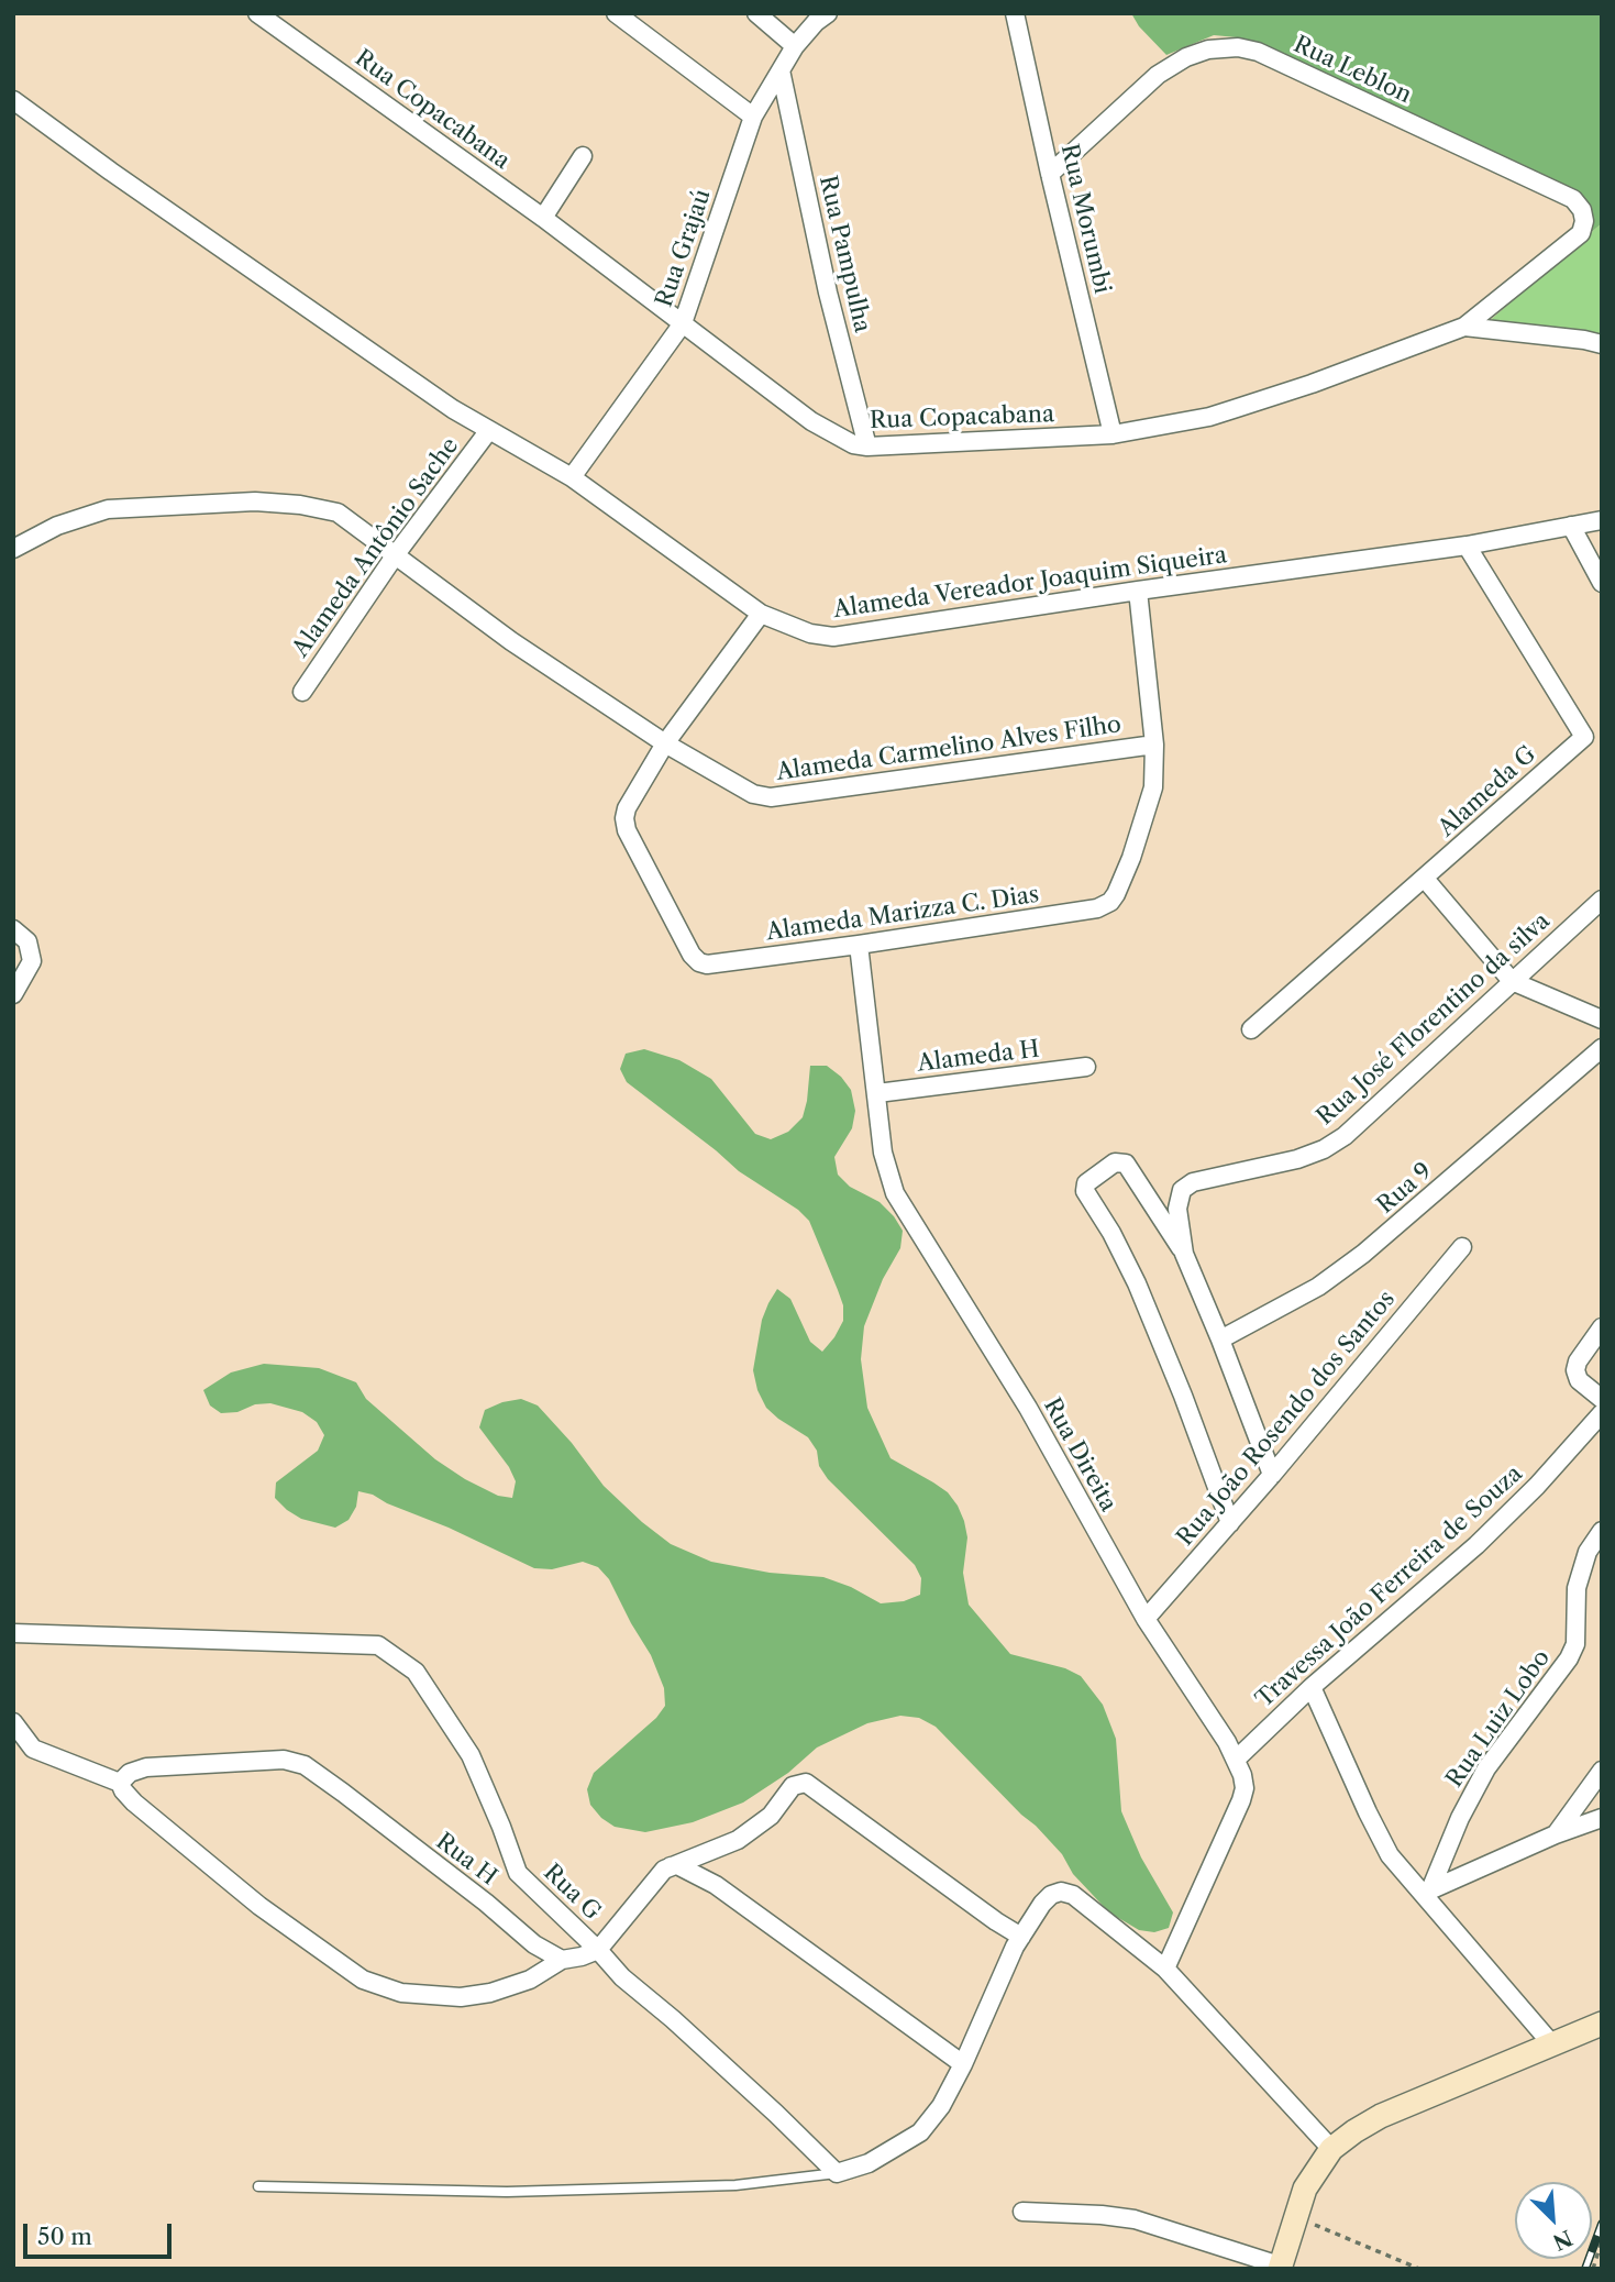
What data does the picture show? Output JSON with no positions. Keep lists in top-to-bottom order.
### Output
{
  "streets": {
    "street": [
      "Rua Leblon",
      "Rua Copacabana",
      "Rua Morumbi",
      "Rua Grajaú",
      "Rua Pampulha",
      "Alameda Antônio Sache",
      "Alameda Vereador Joaquim Siqueira",
      "Alameda Carmelino Alves Filho",
      "Alameda G",
      "Alameda Marizza C. Dias",
      "Rua José Florentino da silva",
      "Alameda H",
      "Rua 9",
      "Rua João Rosendo dos Santos",
      "Rua Direita",
      "Travessa João Ferreira de Souza",
      "Rua Luiz Lobo",
      "Rua H",
      "Rua G"
    ]
  },
  "crossings": [
    ["Rua Leblon", "Rua Copacabana"],
    ["Rua Leblon", "Rua Morumbi"],
    ["Rua Copacabana", "Rua Morumbi"],
    ["Rua Copacabana", "Rua Grajaú"],
    ["Rua Copacabana", "Rua Pampulha"],
    ["Rua Grajaú", "Rua Pampulha"],
    ["Rua Grajaú", "Alameda Vereador Joaquim Siqueira"],
    ["Alameda Antônio Sache", "Alameda Vereador Joaquim Siqueira"],
    ["Alameda Antônio Sache", "Alameda Carmelino Alves Filho"],
    ["Alameda Vereador Joaquim Siqueira", "Alameda G"],
    ["Alameda Carmelino Alves Filho", "Alameda Marizza C. Dias"],
    ["Alameda Marizza C. Dias", "Rua Direita"],
    ["Rua José Florentino da silva", "Rua 9"],
    ["Rua José Florentino da silva", "Rua João Rosendo dos Santos"],
    ["Alameda H", "Rua Direita"],
    ["Rua João Rosendo dos Santos", "Rua Direita"],
    ["Rua Direita", "Travessa João Ferreira de Souza"]
  ],
  "scale_bar": "50 m",
  "north": "bottom right"
}
